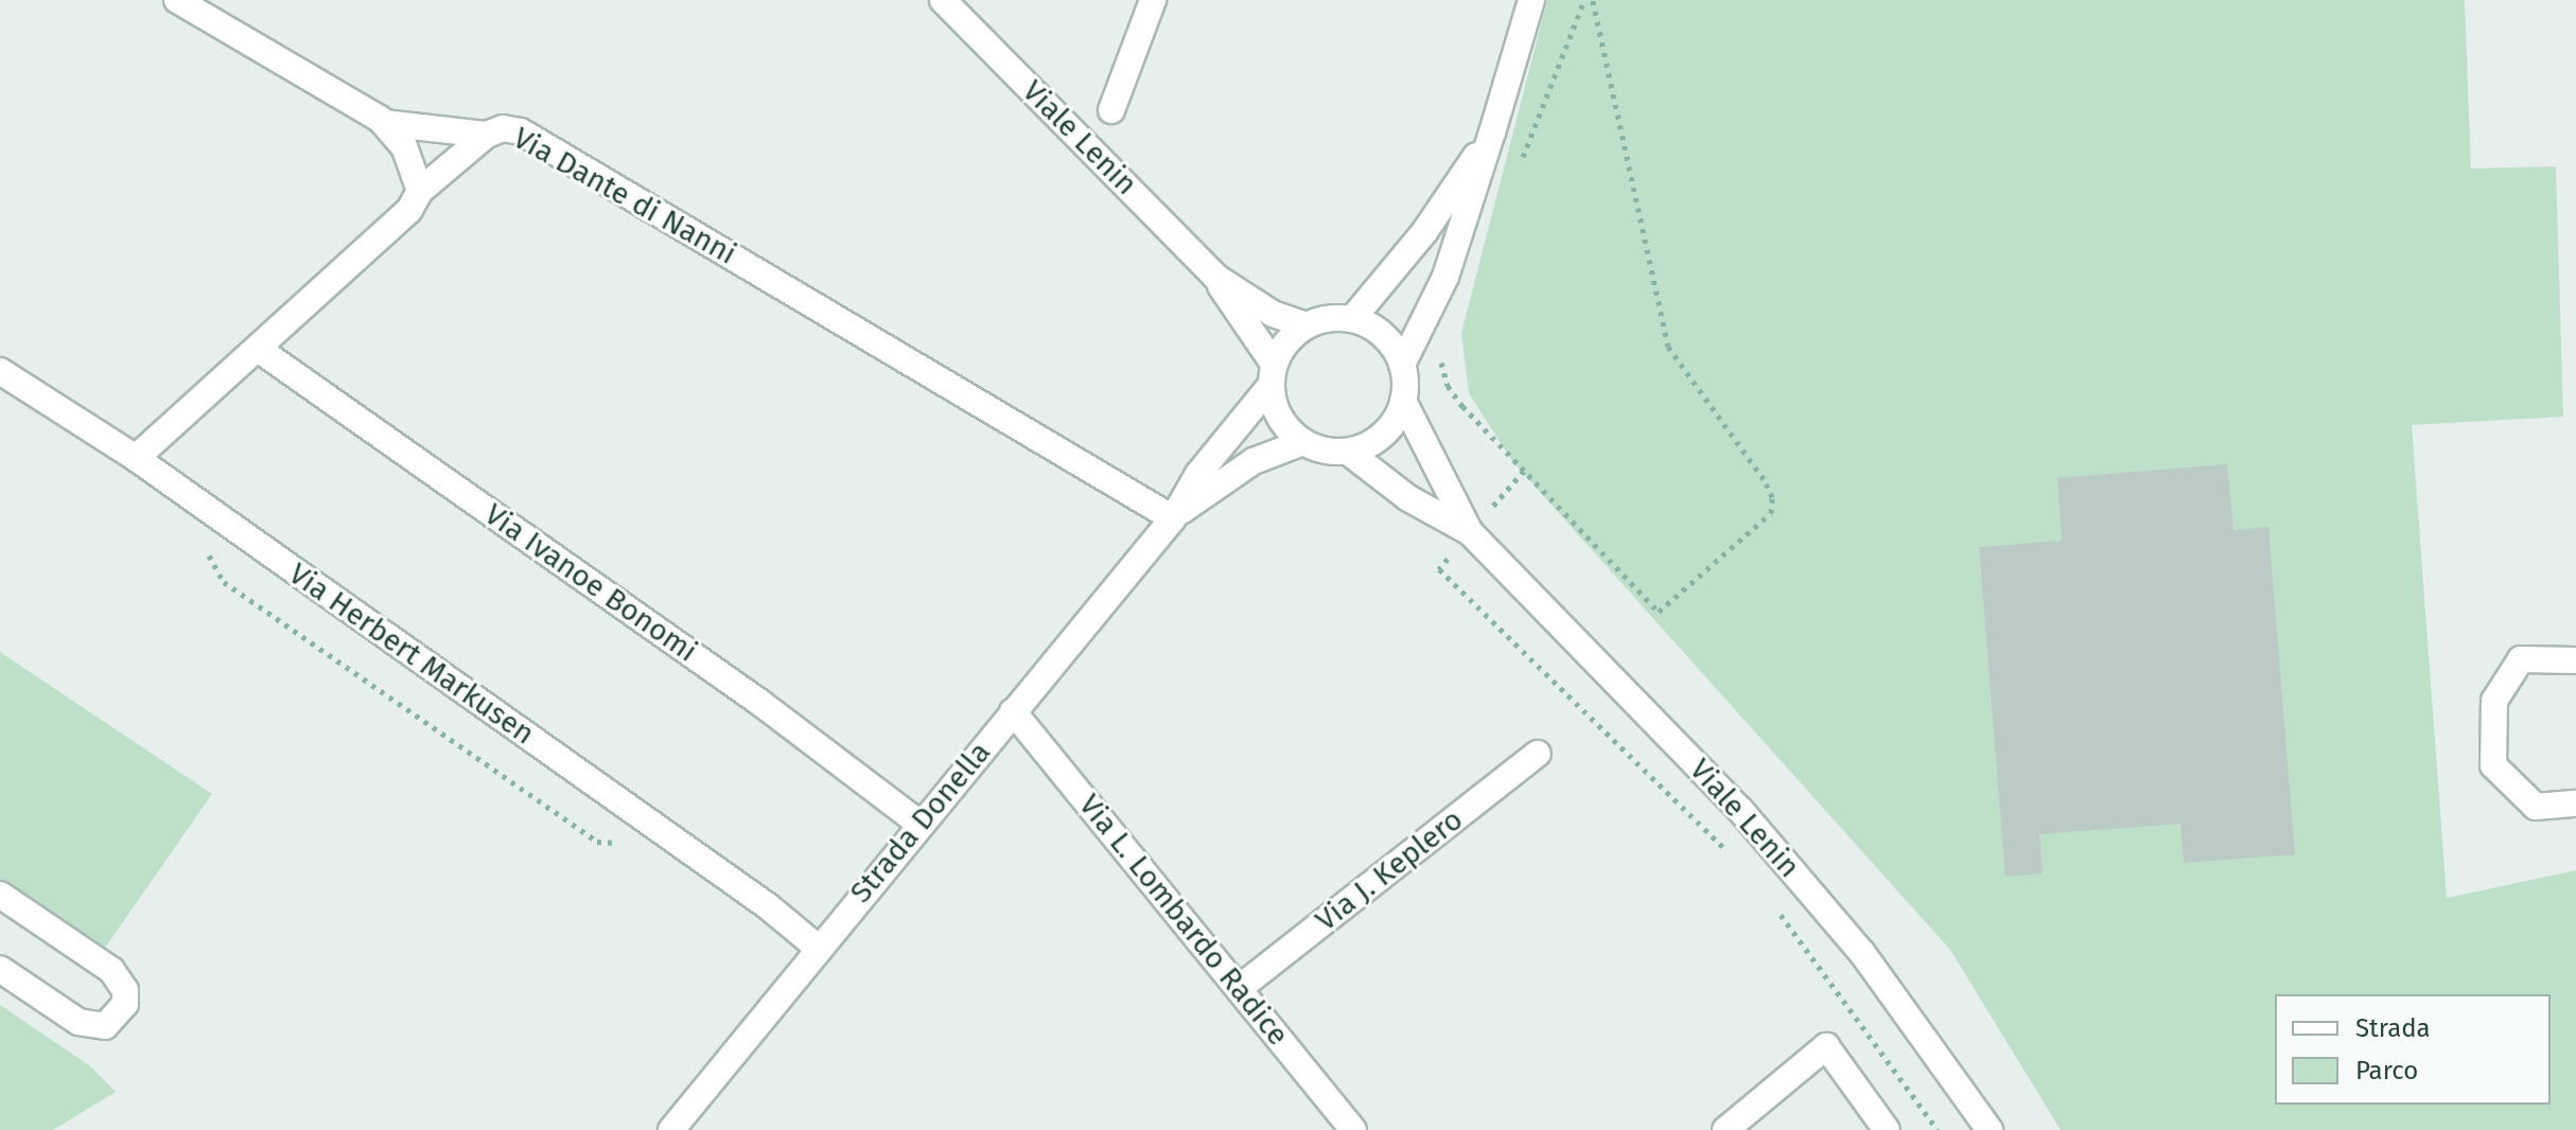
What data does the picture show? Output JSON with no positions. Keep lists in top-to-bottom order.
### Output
{
  "streets": {
    "street": [
      "Viale Lenin",
      "Via Dante di Nanni",
      "Via Ivanoe Bonomi",
      "Via Herbert Markusen",
      "Strada Donella",
      "Via J. Keplero",
      "Via L. Lombardo Radice"
    ]
  },
  "crossings": [
    ["Via Dante di Nanni", "Via Ivanoe Bonomi"],
    ["Via Dante di Nanni", "Via Herbert Markusen"],
    ["Via Dante di Nanni", "Strada Donella"],
    ["Via Ivanoe Bonomi", "Strada Donella"],
    ["Via Herbert Markusen", "Strada Donella"],
    ["Strada Donella", "Via L. Lombardo Radice"],
    ["Via J. Keplero", "Via L. Lombardo Radice"]
  ],
  "legend": ["Strada", "Parco"]
}
